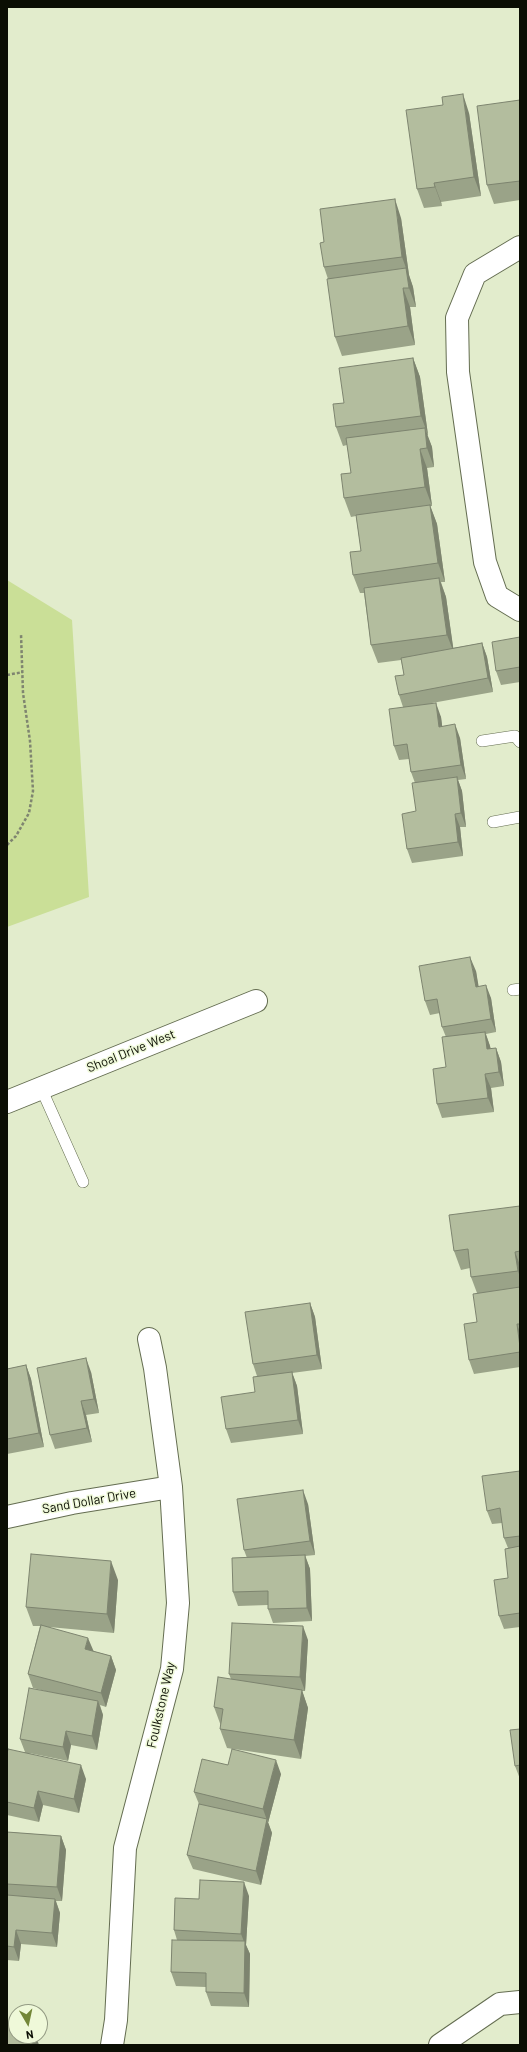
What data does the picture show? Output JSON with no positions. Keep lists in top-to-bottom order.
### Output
{
  "streets": {
    "street": ["Shoal Drive West", "Sand Dollar Drive", "Foulkstone Way"]
  },
  "crossings": [
    ["Sand Dollar Drive", "Foulkstone Way"]
  ],
  "north": "bottom"
}
